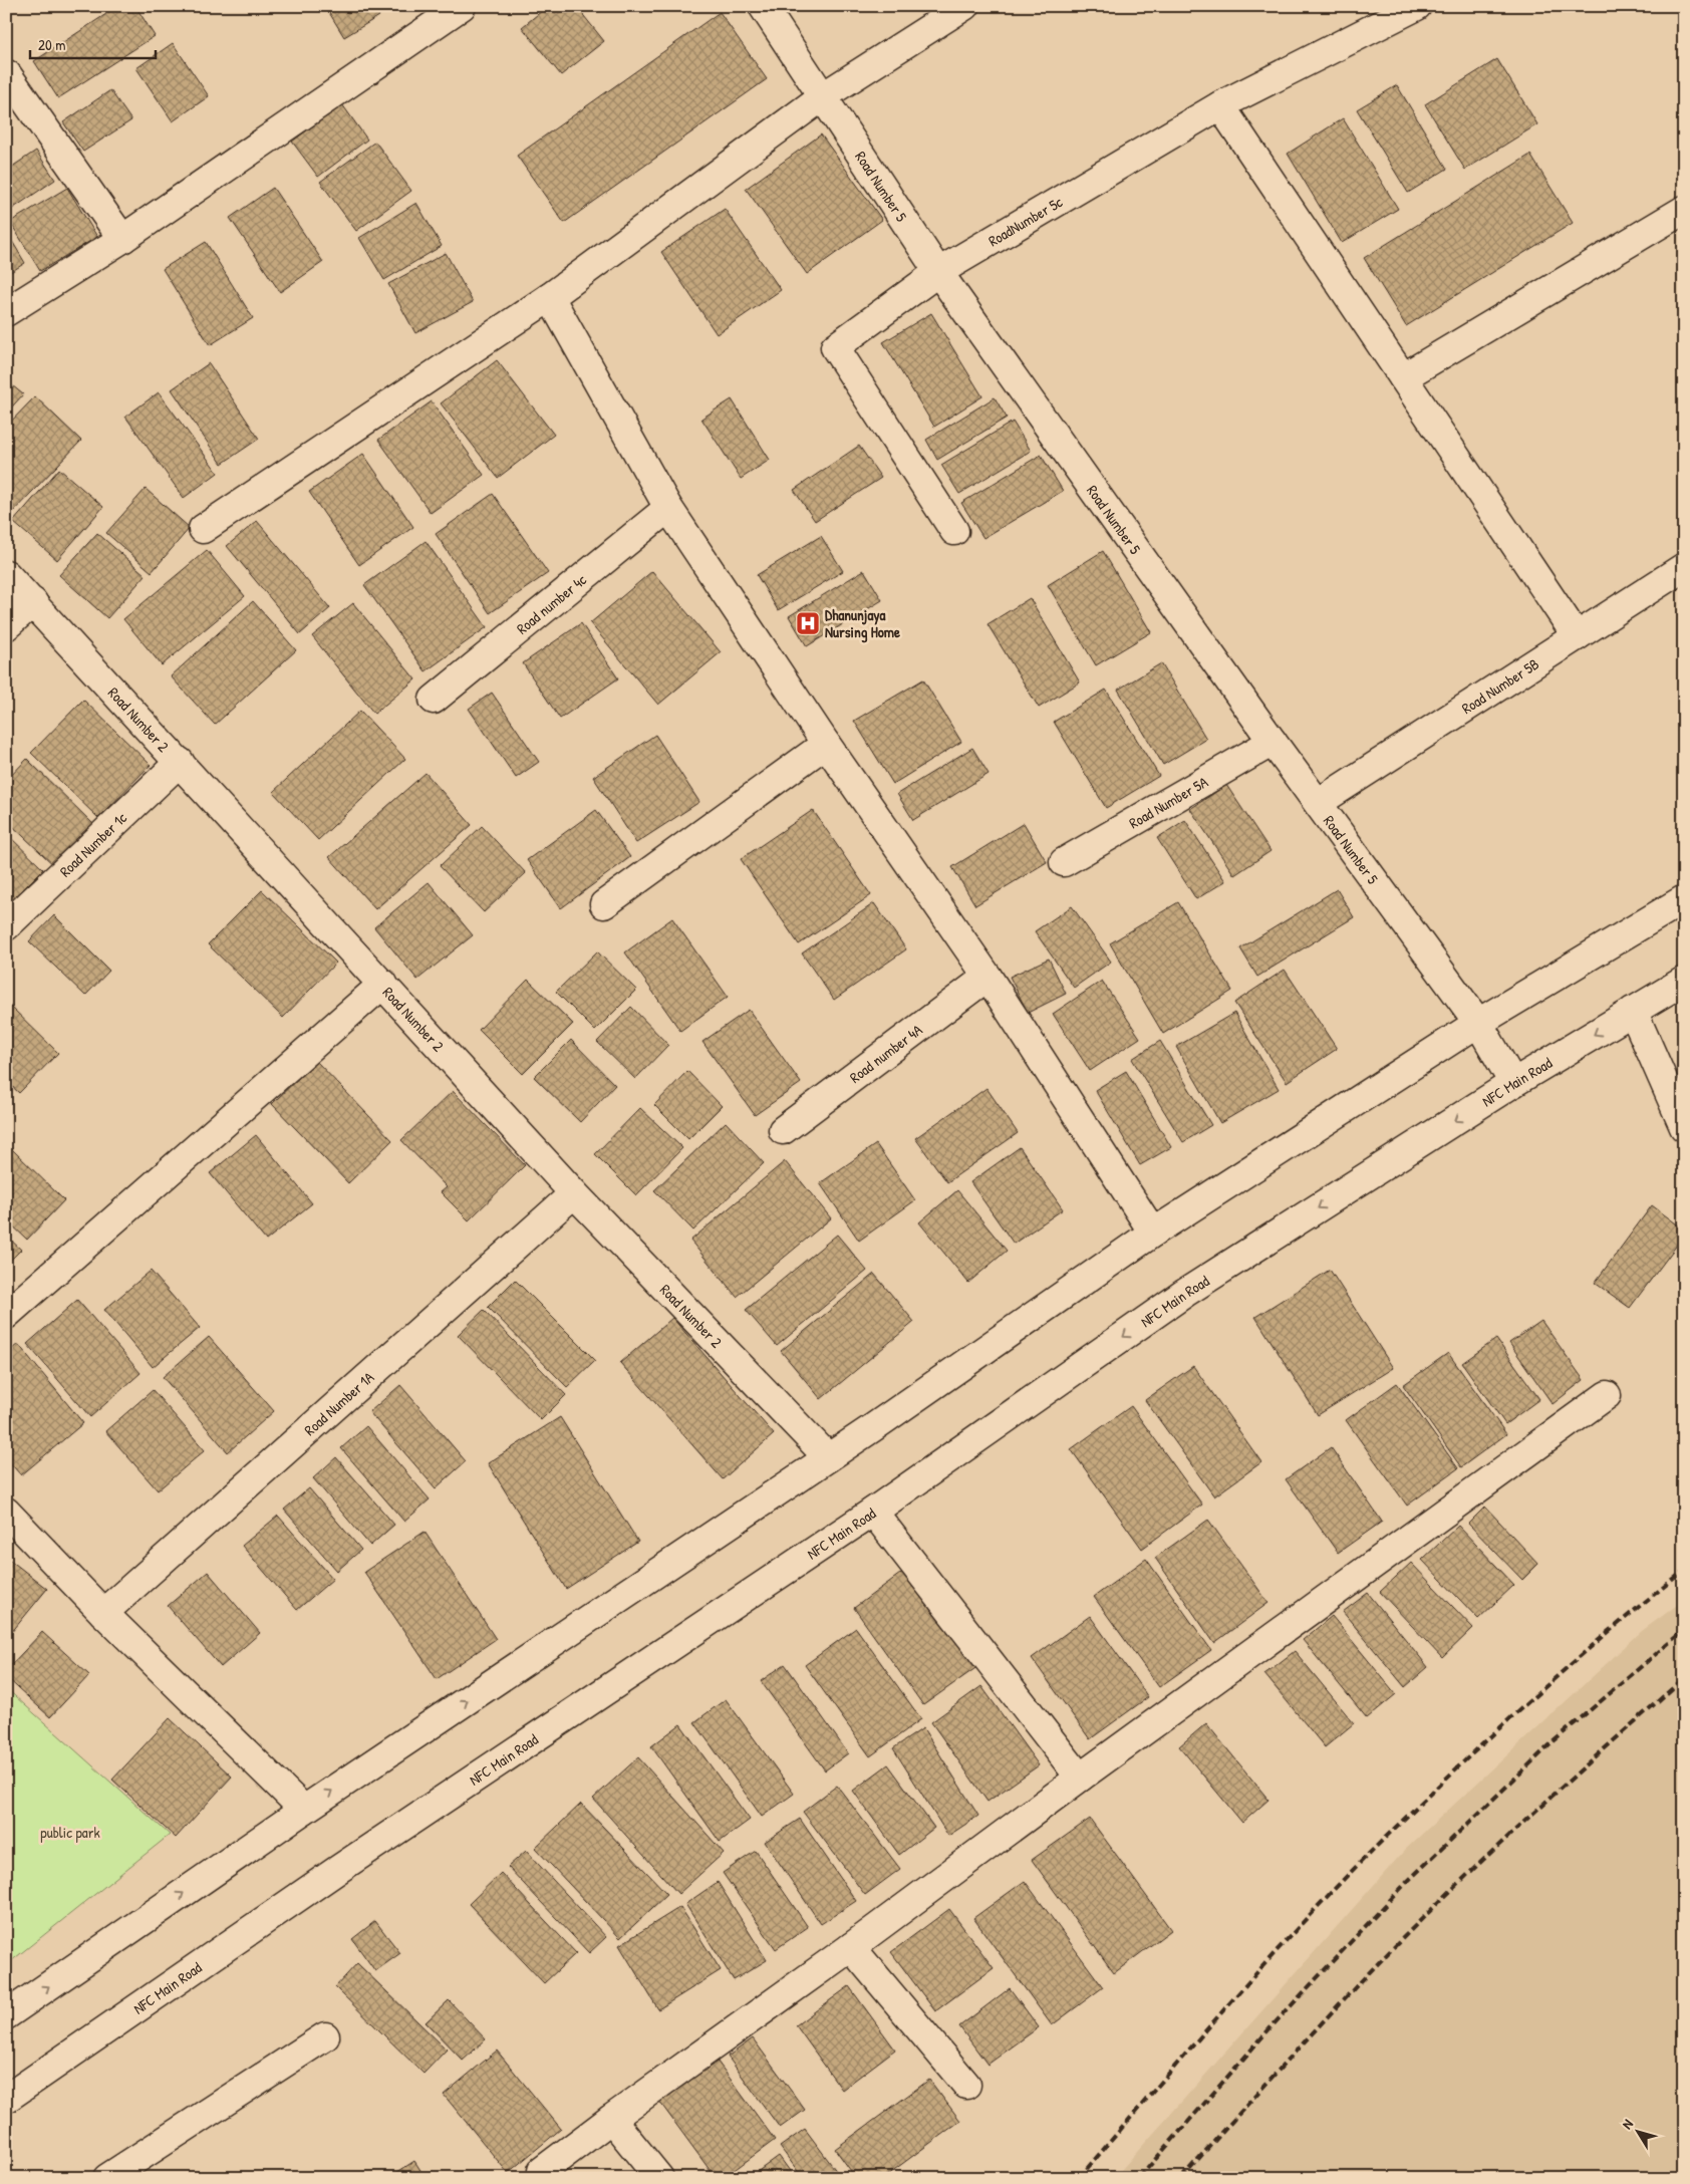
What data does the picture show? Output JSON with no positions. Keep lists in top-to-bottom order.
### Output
{
  "streets": {
    "street": [
      "Road Number 5",
      "RoadNumber 5c",
      "Road number 4c",
      "Road Number 5B",
      "Road Number 2",
      "Road Number 5A",
      "Road Number 1c",
      "Road number 4A",
      "NFC Main Road",
      "Road Number 1A"
    ]
  },
  "crossings": [
    ["Road Number 5", "RoadNumber 5c"],
    ["Road Number 5", "Road Number 5B"],
    ["Road Number 5", "Road Number 5A"],
    ["Road Number 5", "NFC Main Road"],
    ["Road Number 2", "Road Number 1c"],
    ["Road Number 2", "Road Number 1A"]
  ],
  "parks": ["public park"],
  "places": {
    "hospital": ["Dhanunjaya Nursing Home"]
  },
  "scale_bar": "20 m",
  "north": "top left"
}
